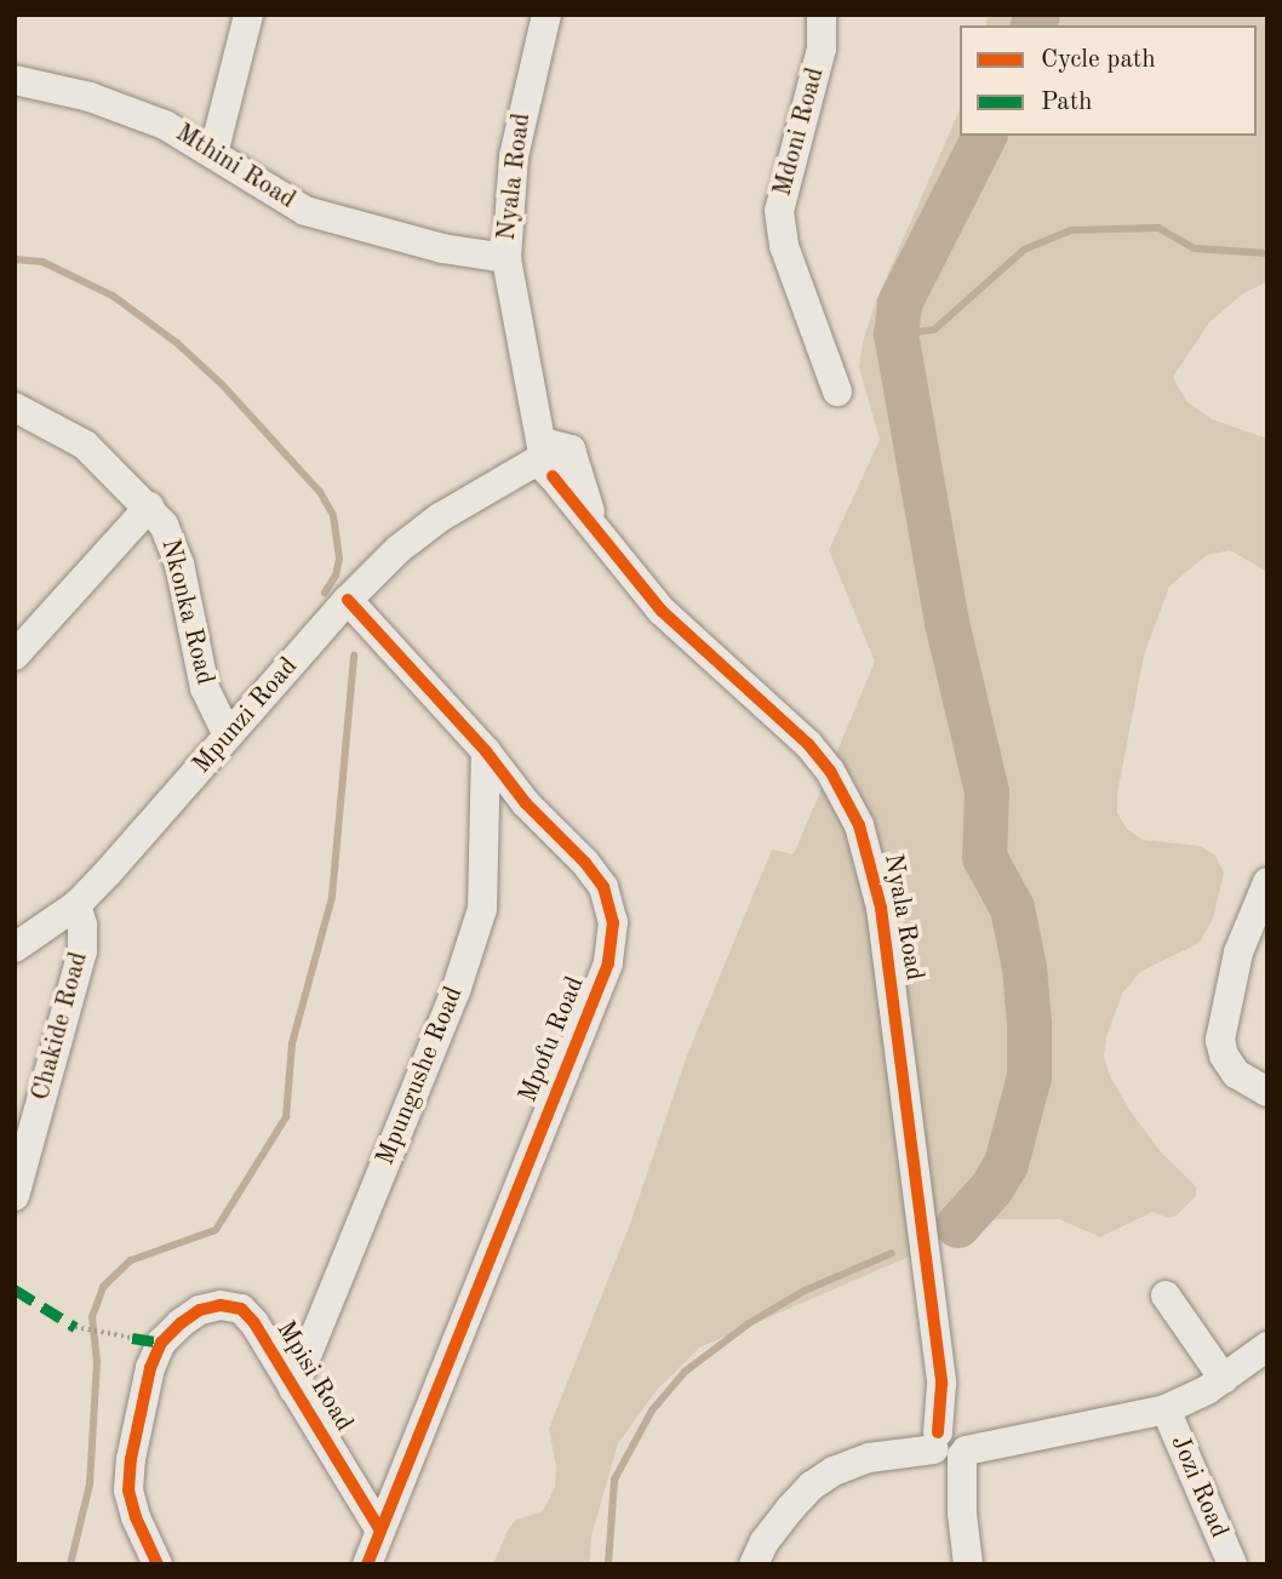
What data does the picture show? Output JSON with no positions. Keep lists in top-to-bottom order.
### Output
{
  "streets": {
    "street": [
      "Mdoni Road",
      "Mthini Road",
      "Nyala Road",
      "Nkonka Road",
      "Mpunzi Road",
      "Chakide Road",
      "Mpofu Road",
      "Mpungushe Road",
      "Mpisi Road",
      "Jozi Road"
    ]
  },
  "crossings": [
    ["Mthini Road", "Nyala Road"],
    ["Nyala Road", "Mpunzi Road"],
    ["Nkonka Road", "Mpunzi Road"],
    ["Mpunzi Road", "Chakide Road"],
    ["Mpunzi Road", "Mpofu Road"],
    ["Mpofu Road", "Mpungushe Road"],
    ["Mpofu Road", "Mpisi Road"],
    ["Mpungushe Road", "Mpisi Road"]
  ],
  "legend": ["Cycle path", "Path"]
}
